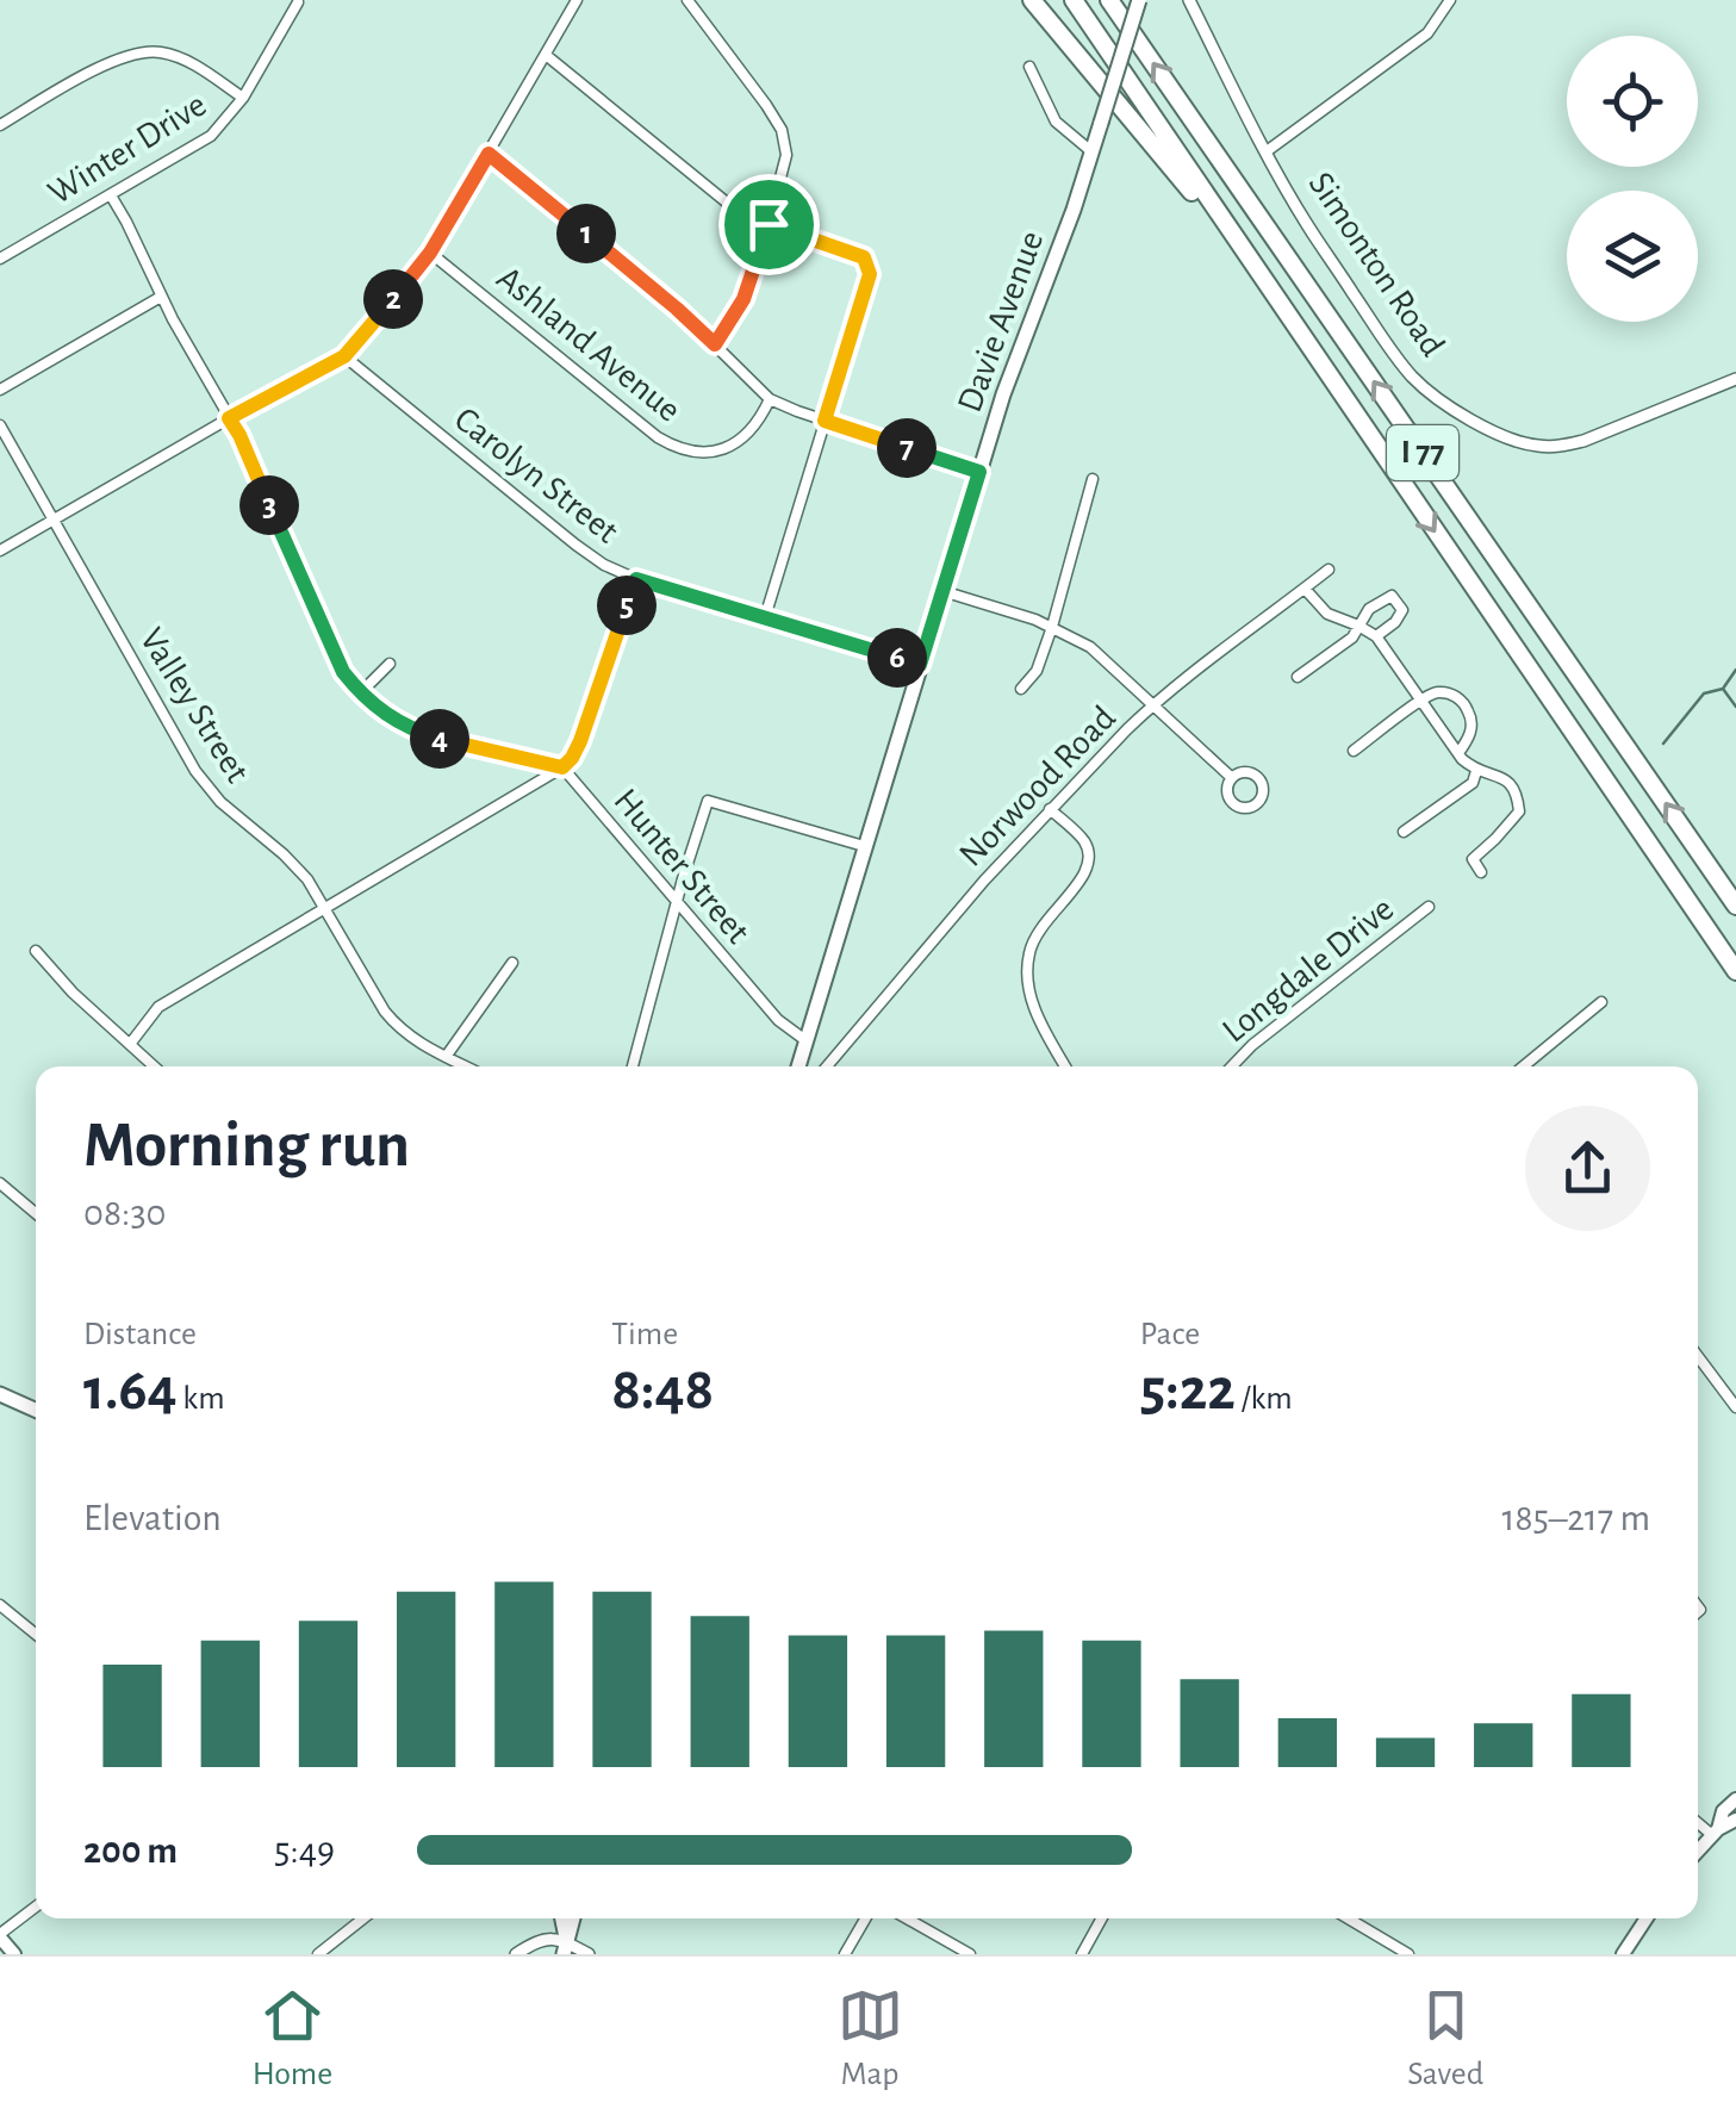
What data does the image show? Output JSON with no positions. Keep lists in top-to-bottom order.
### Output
{
  "streets": {
    "highway": ["I 77"],
    "main road": ["Davie Avenue"],
    "street": [
      "Winter Drive",
      "Simonton Road",
      "Ashland Avenue",
      "Carolyn Street",
      "Valley Street",
      "Norwood Road",
      "Hunter Street",
      "Longdale Drive"
    ]
  },
  "crossings": [
    ["Davie Avenue", "Carolyn Street"],
    ["Davie Avenue", "Hunter Street"]
  ],
  "page": {
    "pins": [
      "1",
      "2",
      "7",
      "3",
      "5",
      "6",
      "4"
    ],
    "heading": ["Morning run", "08:30"],
    "stats": [
      ["Distance", "1.64 km"],
      ["Time", "8:48"],
      ["Pace", "5:22 /km"]
    ],
    "chart": ["Elevation", "185–217 m"],
    "list": [
      {
        "name": "200 m",
        "note": "5:49"
      }
    ],
    "tabs": ["Home", "Map", "Saved"]
  }
}
